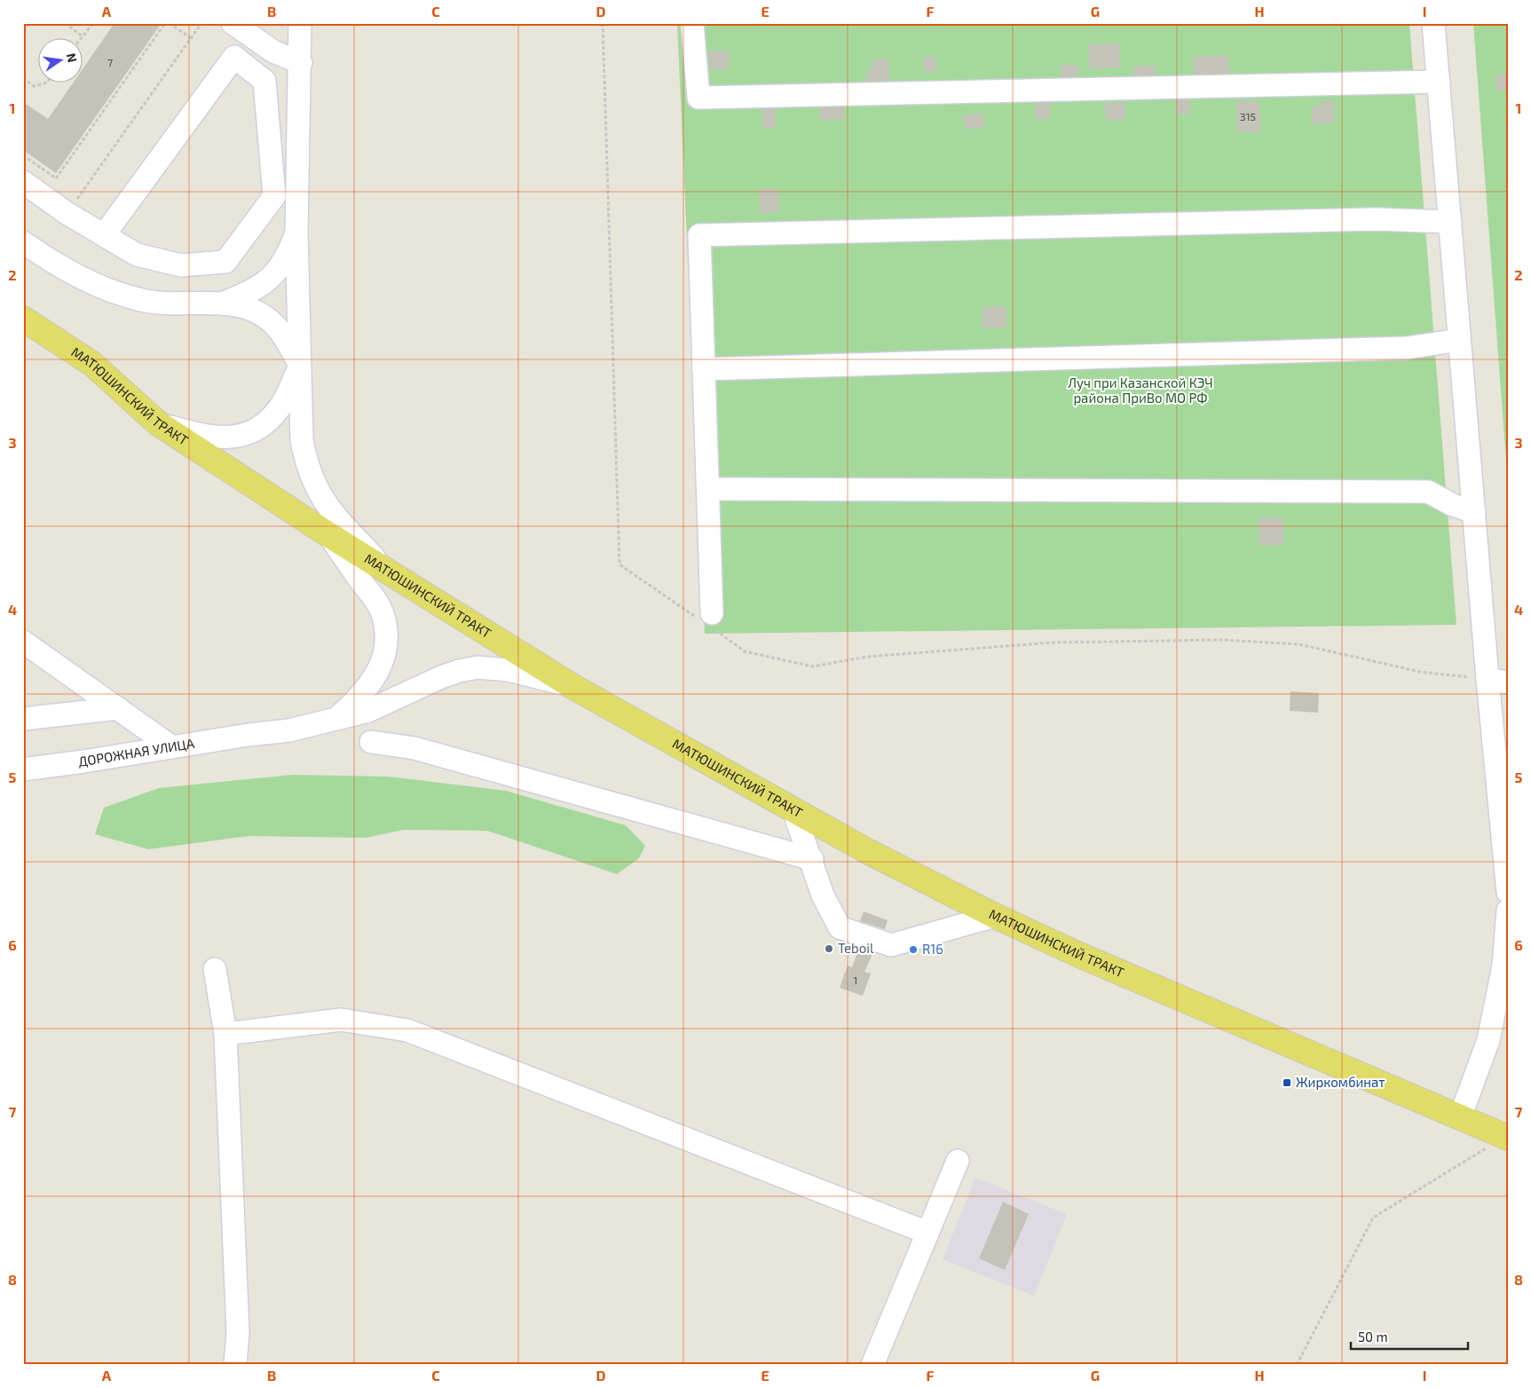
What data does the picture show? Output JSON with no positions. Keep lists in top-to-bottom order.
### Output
{
  "streets": {
    "main road": ["МАТЮШИНСКИЙ ТРАКТ"],
    "street": ["ДОРОЖНАЯ УЛИЦА"]
  },
  "crossings": [
    ["МАТЮШИНСКИЙ ТРАКТ", "ДОРОЖНАЯ УЛИЦА"]
  ],
  "parks": ["Луч при Казанской КЭЧ района ПриВо МО РФ"],
  "places": {
    "other": ["Teboil", "R16"],
    "transit": ["Жиркомбинат"]
  },
  "house_numbers": ["7", "315", "1"],
  "scale_bar": "50 m",
  "north": "right",
  "grid": {
    "columns": [
      "A",
      "B",
      "C",
      "D",
      "E",
      "F",
      "G",
      "H",
      "I"
    ],
    "rows": [
      "1",
      "2",
      "3",
      "4",
      "5",
      "6",
      "7",
      "8"
    ]
  }
}
